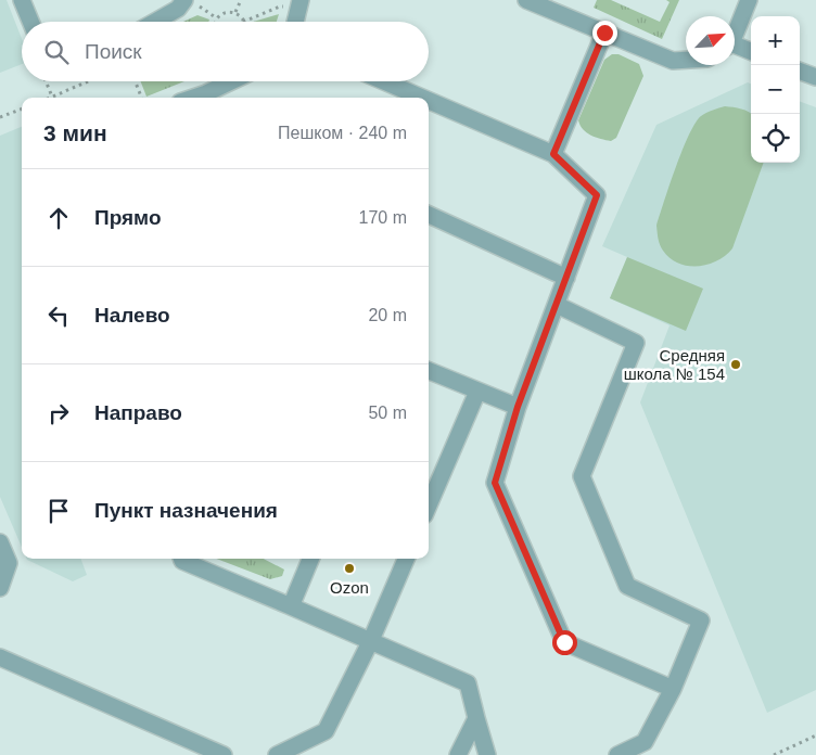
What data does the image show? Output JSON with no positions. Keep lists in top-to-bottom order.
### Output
{
  "places": ["Средняя школа № 154", "Ozon"],
  "north": "top right",
  "page": {
    "map_buttons": ["+", "−"],
    "search": "Поиск",
    "heading": ["3 мин", "Пешком · 240 m"],
    "list": [
      ["Прямо", "170 m"],
      ["Налево", "20 m"],
      ["Направо", "50 m"],
      "Пункт назначения"
    ]
  }
}
